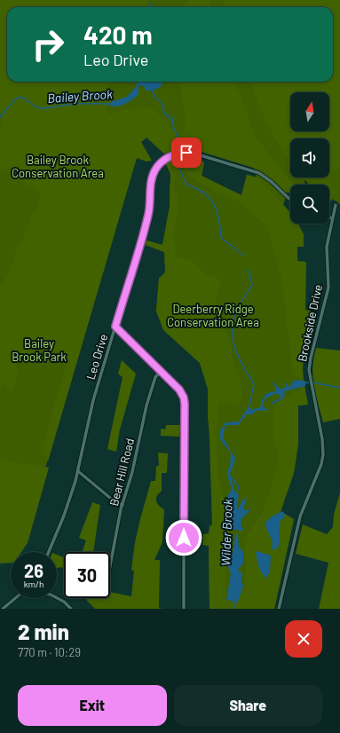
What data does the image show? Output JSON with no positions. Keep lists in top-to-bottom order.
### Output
{
  "streets": {
    "street": ["Brookside Drive", "Leo Drive", "Bear Hill Road"]
  },
  "water": ["Bailey Brook", "Wilder Brook"],
  "parks": ["Bailey Brook Conservation Area", "Deerberry Ridge Conservation Area", "Bailey Brook Park"],
  "north": "top",
  "page": {
    "turn": ["420 m", "Leo Drive"],
    "speed": "26 km/h",
    "limit": "30",
    "heading": ["2 min", "770 m · 10:29"],
    "buttons": ["Exit", "Share"]
  }
}
